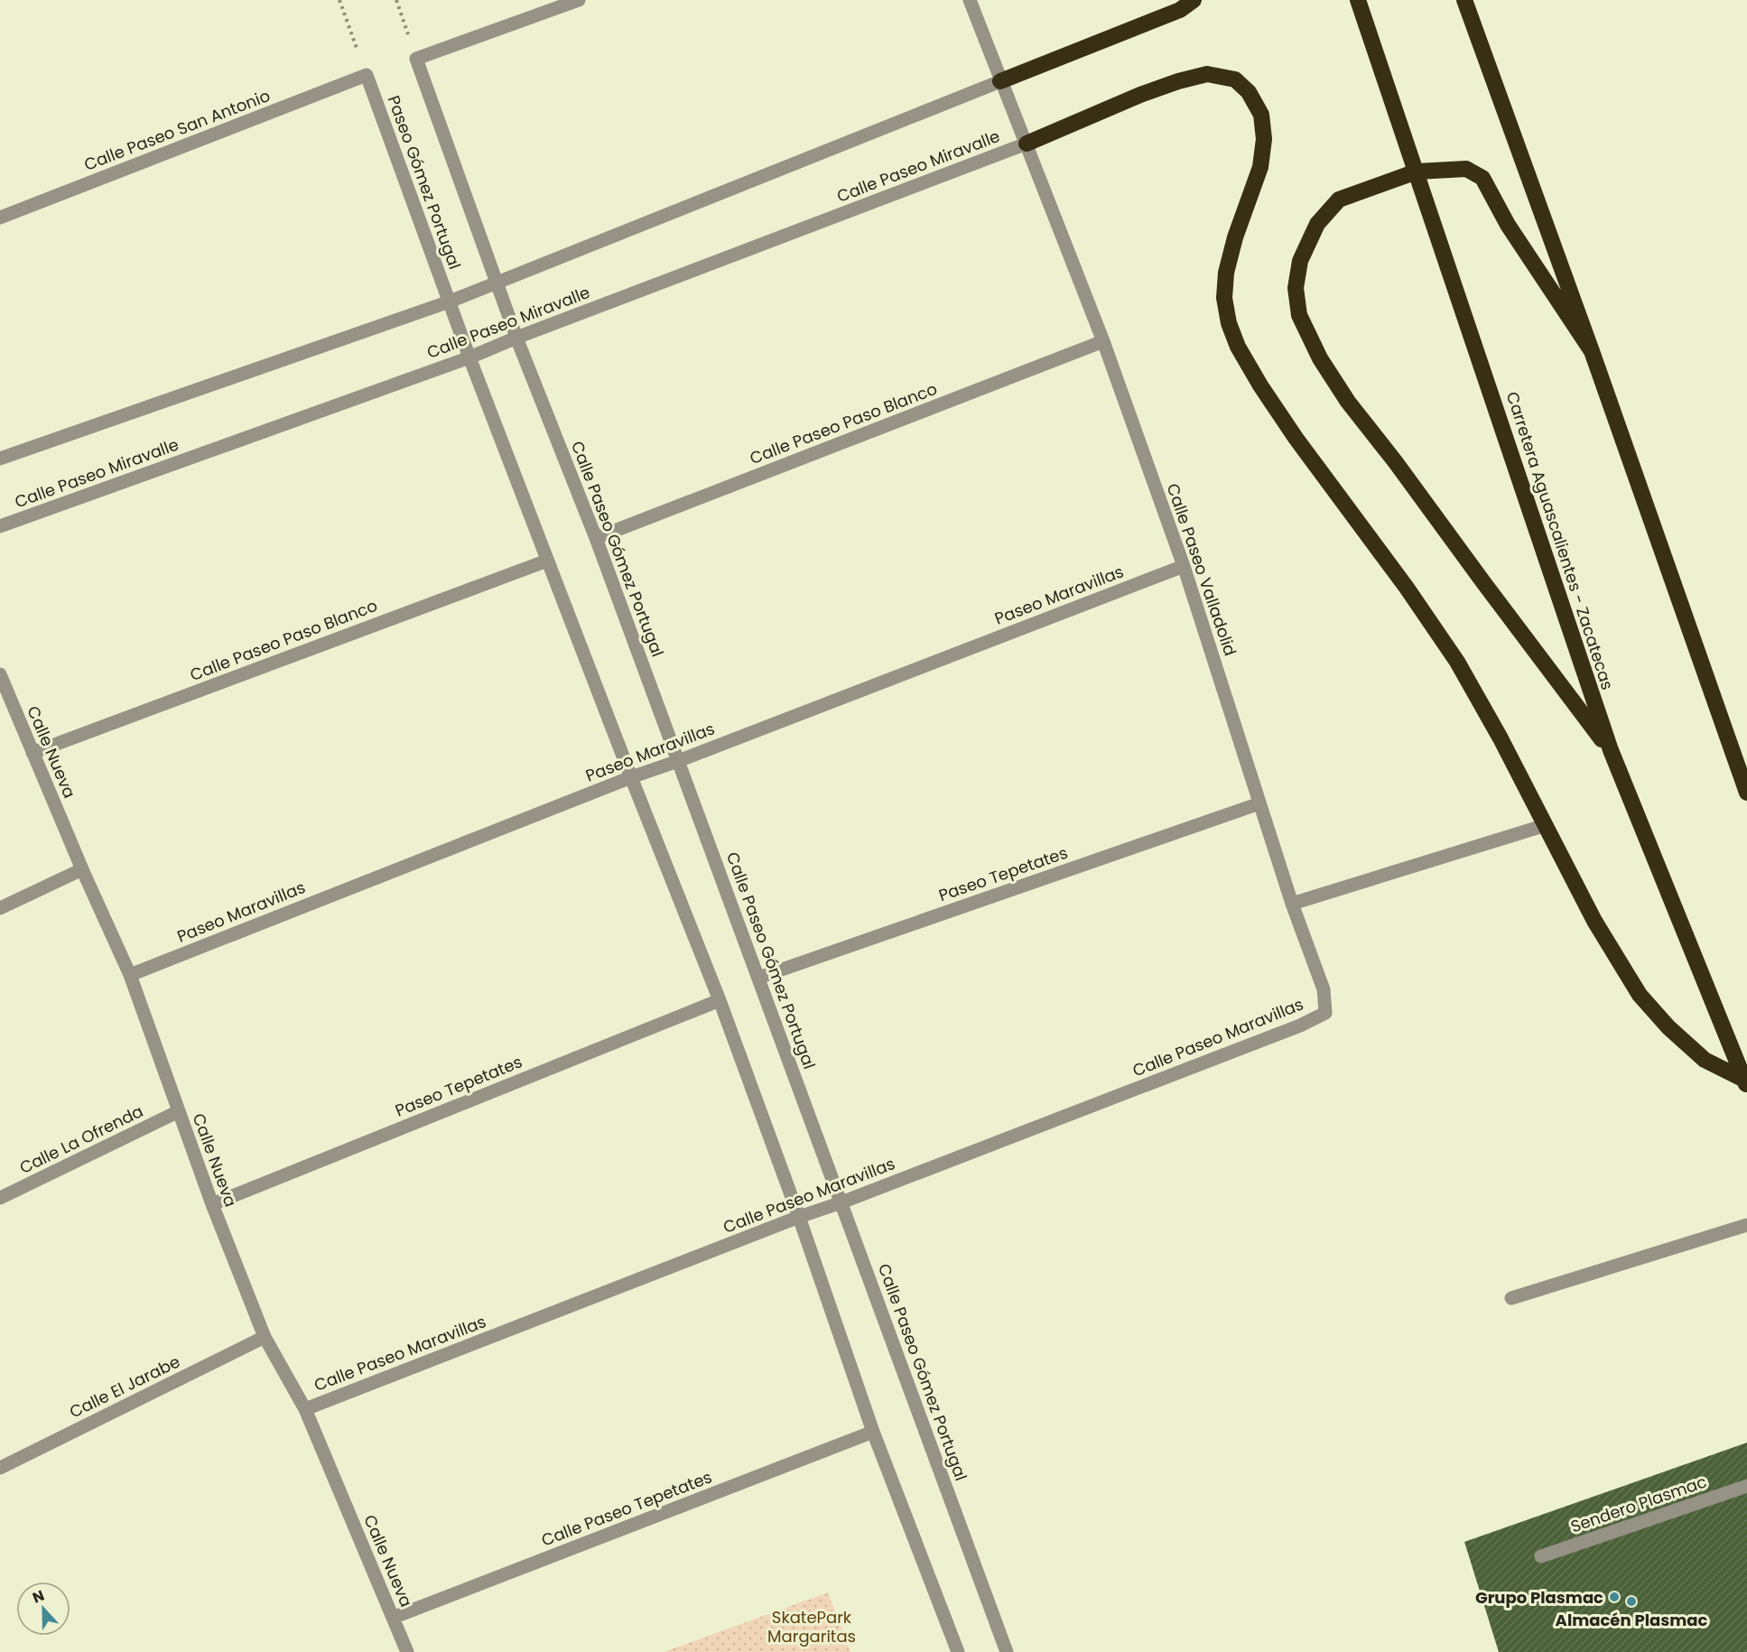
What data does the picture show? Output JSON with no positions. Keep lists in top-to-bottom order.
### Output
{
  "streets": {
    "highway": ["Carretera Aguascalientes - Zacatecas"],
    "street": [
      "Calle Paseo San Antonio",
      "Calle Paseo Miravalle",
      "Paseo Gómez Portugal",
      "Calle Paseo Paso Blanco",
      "Calle Paseo Gómez Portugal",
      "Calle Paseo Valladolid",
      "Paseo Maravillas",
      "Calle Nueva",
      "Paseo Tepetates",
      "Calle Paseo Maravillas",
      "Calle La Ofrenda",
      "Calle El Jarabe",
      "Sendero Plasmac",
      "Calle Paseo Tepetates"
    ]
  },
  "crossings": [
    ["Calle Paseo San Antonio", "Paseo Gómez Portugal"],
    ["Calle Paseo Miravalle", "Calle Paseo Gómez Portugal"],
    ["Calle Paseo Miravalle", "Calle Paseo Valladolid"],
    ["Paseo Gómez Portugal", "Calle Paseo Gómez Portugal"],
    ["Calle Paseo Paso Blanco", "Calle Paseo Gómez Portugal"],
    ["Calle Paseo Paso Blanco", "Calle Paseo Valladolid"],
    ["Calle Paseo Paso Blanco", "Calle Nueva"],
    ["Calle Paseo Gómez Portugal", "Paseo Maravillas"],
    ["Calle Paseo Gómez Portugal", "Paseo Tepetates"],
    ["Calle Paseo Gómez Portugal", "Calle Paseo Maravillas"],
    ["Calle Paseo Valladolid", "Paseo Maravillas"],
    ["Calle Paseo Valladolid", "Paseo Tepetates"],
    ["Calle Paseo Valladolid", "Calle Paseo Maravillas"],
    ["Paseo Maravillas", "Calle Nueva"],
    ["Calle Nueva", "Paseo Tepetates"],
    ["Calle Nueva", "Calle Paseo Maravillas"],
    ["Calle Nueva", "Calle La Ofrenda"],
    ["Calle Nueva", "Calle El Jarabe"],
    ["Calle Nueva", "Calle Paseo Tepetates"]
  ],
  "parks": ["SkatePark Margaritas"],
  "places": ["Grupo Plasmac", "Almacén Plasmac"],
  "north": "top"
}
